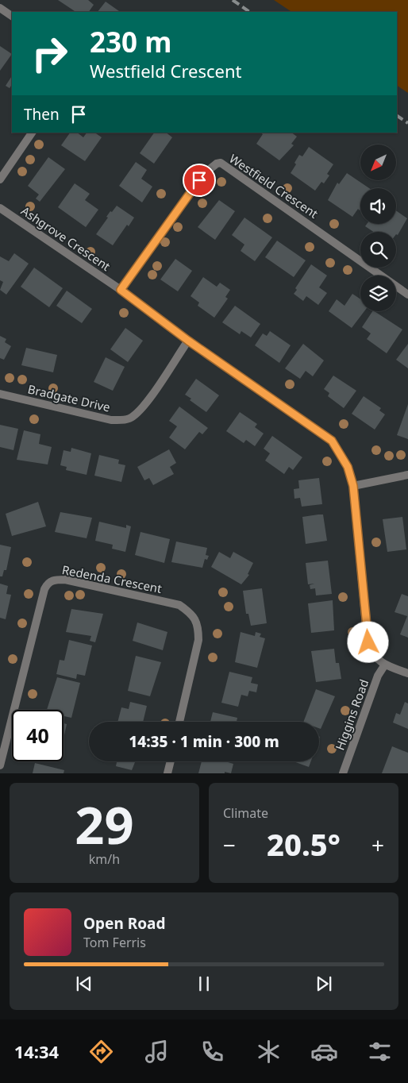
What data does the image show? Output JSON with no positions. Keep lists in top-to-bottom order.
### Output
{
  "streets": {
    "street": [
      "Westfield Crescent",
      "Ashgrove Crescent",
      "Bradgate Drive",
      "Redenda Crescent",
      "Higgins Road"
    ]
  },
  "crossings": [
    ["Westfield Crescent", "Ashgrove Crescent"],
    ["Ashgrove Crescent", "Bradgate Drive"],
    ["Ashgrove Crescent", "Higgins Road"]
  ],
  "north": "bottom left",
  "page": {
    "turn": ["230 m", "Westfield Crescent"],
    "then": "Then",
    "limit": "40",
    "trip": "14:35 · 1 min · 300 m",
    "tile": [
      ["29", "km/h"],
      "Climate"
    ],
    "heat": ["−", "20.5°", "+"],
    "song": ["Open Road", "Tom Ferris"],
    "tabs": "14:34"
  }
}
